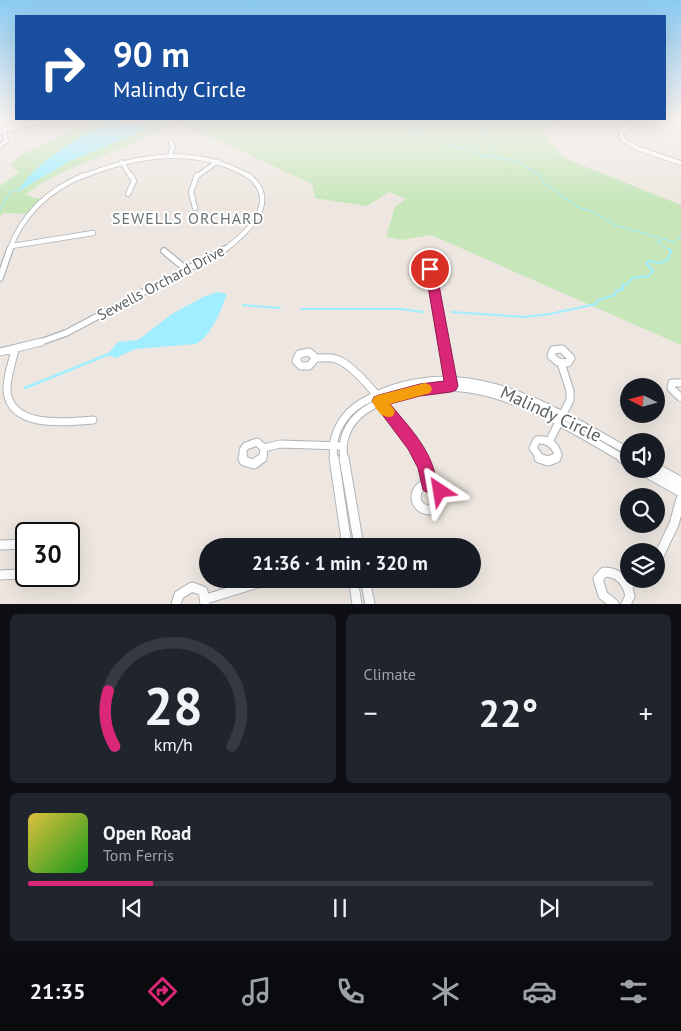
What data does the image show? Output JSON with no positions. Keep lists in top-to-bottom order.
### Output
{
  "streets": {
    "street": ["Sewells Orchard Drive", "Malindy Circle"]
  },
  "districts": ["SEWELLS ORCHARD"],
  "north": "left",
  "page": {
    "turn": ["90 m", "Malindy Circle"],
    "limit": "30",
    "trip": "21:36 · 1 min · 320 m",
    "tile": "Climate",
    "heat": ["−", "22°", "+"],
    "song": ["Open Road", "Tom Ferris"],
    "tabs": "21:35",
    "gauge": ["28", "km/h"]
  }
}
